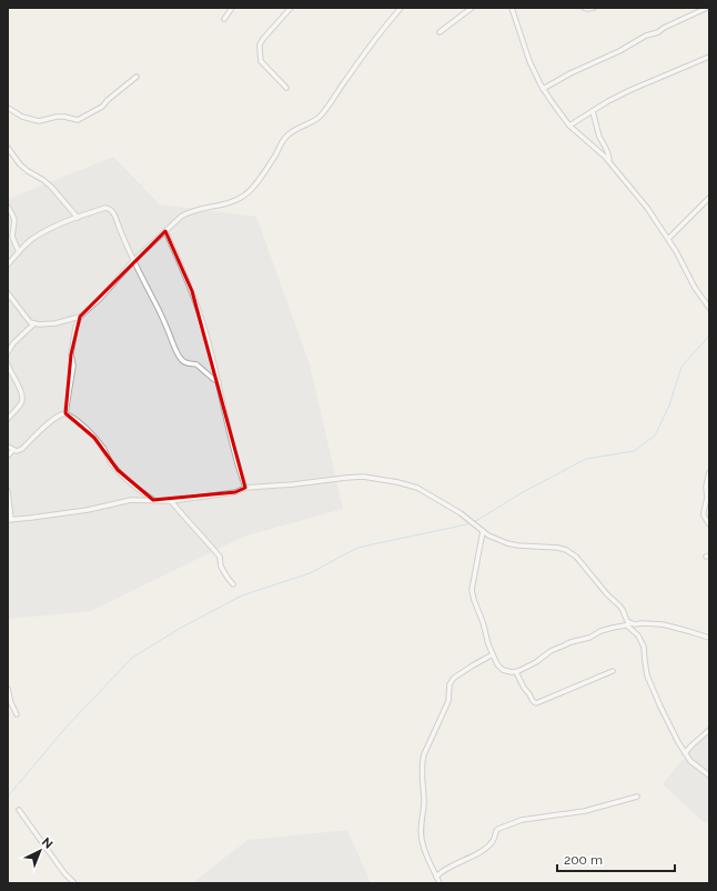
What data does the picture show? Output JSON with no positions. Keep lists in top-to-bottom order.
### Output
{
  "scale_bar": "200 m",
  "north": "top right"
}
